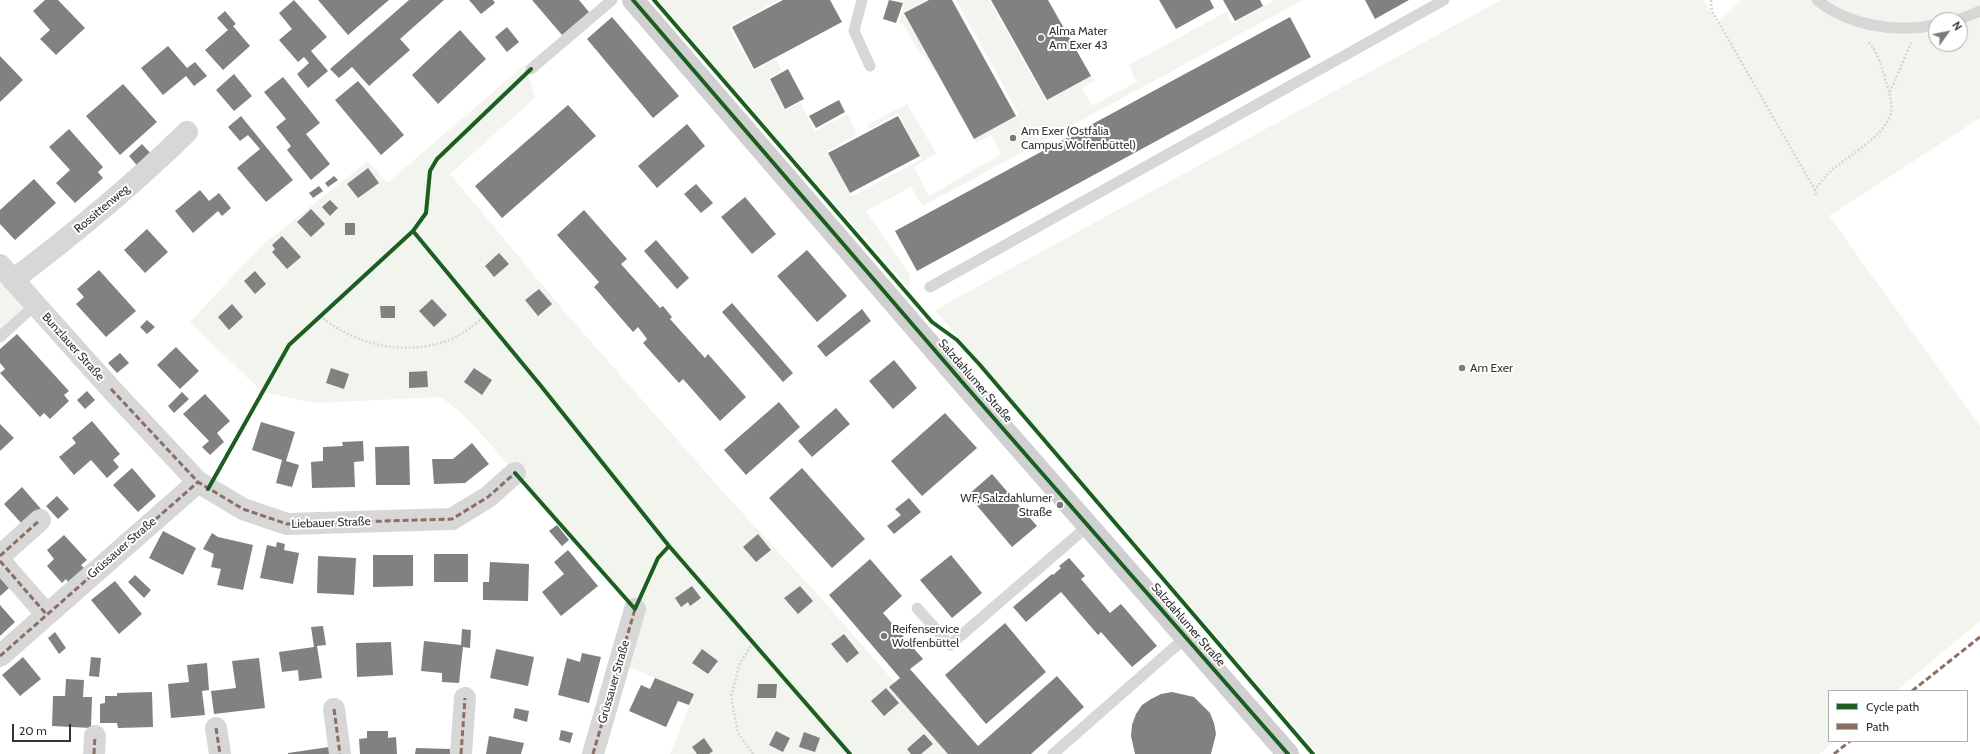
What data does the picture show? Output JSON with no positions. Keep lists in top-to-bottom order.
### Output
{
  "streets": {
    "street": [
      "Rossittenweg",
      "Bunzlauer Straße",
      "Salzdahlumer Straße",
      "Liebauer Straße",
      "Grüssauer Straße"
    ]
  },
  "crossings": [
    ["Rossittenweg", "Bunzlauer Straße"],
    ["Bunzlauer Straße", "Liebauer Straße"],
    ["Liebauer Straße", "Grüssauer Straße"]
  ],
  "places": [
    "Alma Mater Am Exer 43",
    "Am Exer (Ostfalia Campus Wolfenbüttel)",
    "Am Exer",
    "WF, Salzdahlumer Straße",
    "Reifenservice Wolfenbüttel"
  ],
  "legend": ["Cycle path", "Path"],
  "scale_bar": "20 m",
  "north": "top right"
}
